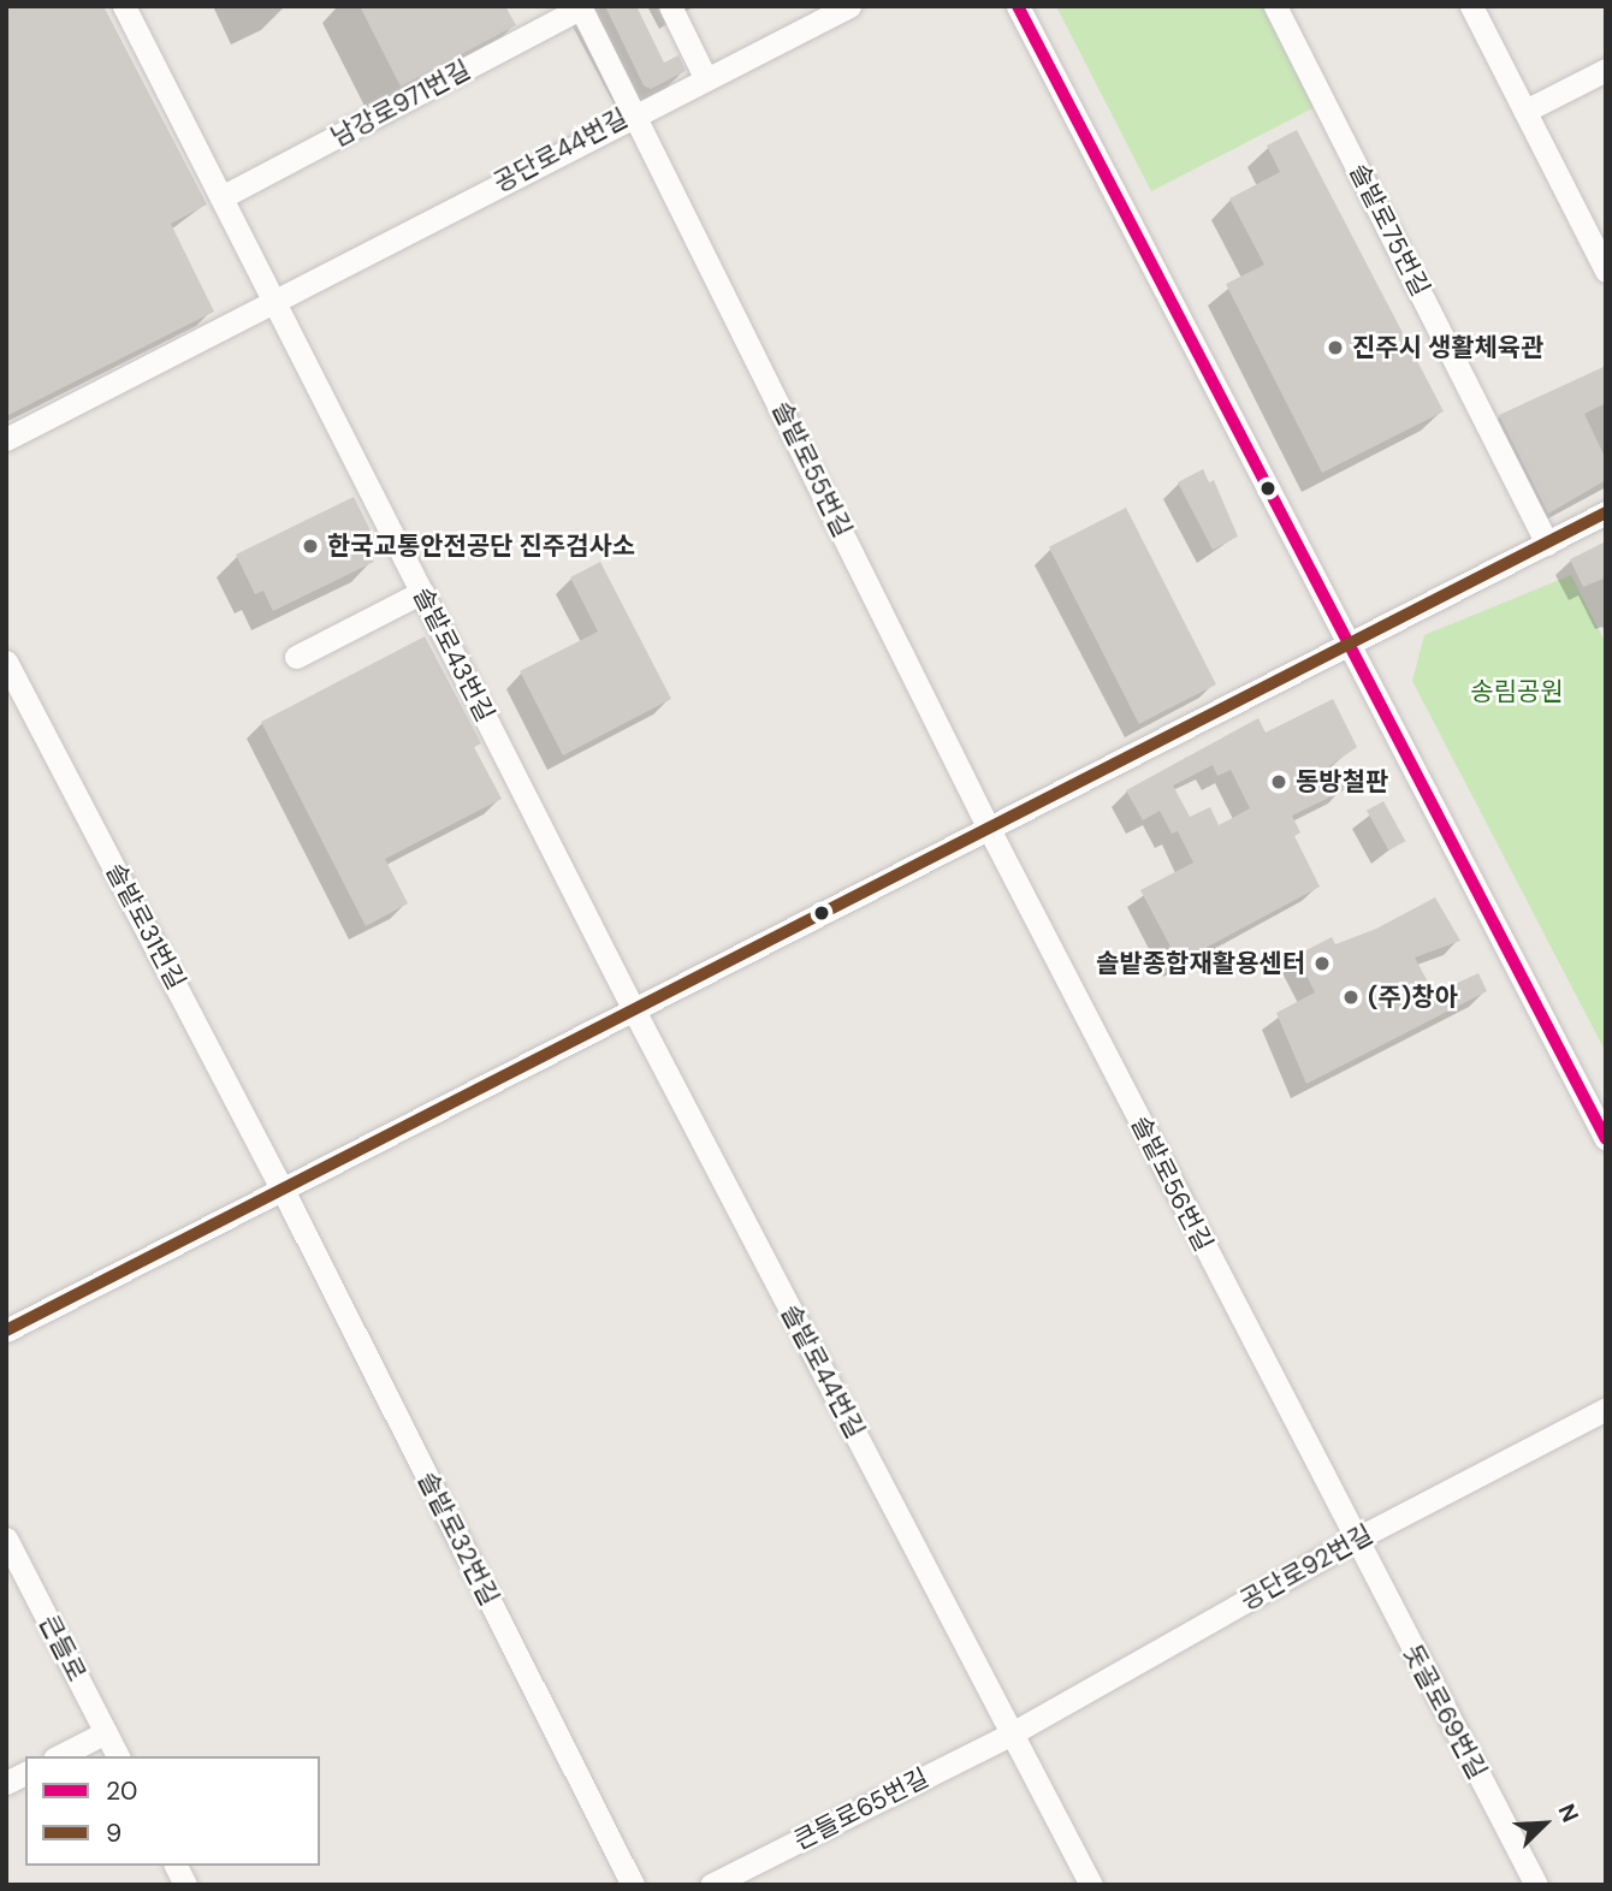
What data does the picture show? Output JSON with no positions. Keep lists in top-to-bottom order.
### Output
{
  "streets": {
    "street": [
      "남강로971번길",
      "공단로44번길",
      "솔밭로75번길",
      "솔밭로55번길",
      "솔밭로43번길",
      "솔밭로31번길",
      "솔밭로56번길",
      "솔밭로44번길",
      "솔밭로32번길",
      "공단로92번길",
      "큰들로",
      "돗골로69번길",
      "큰들로65번길"
    ]
  },
  "crossings": [
    ["남강로971번길", "공단로44번길"],
    ["남강로971번길", "솔밭로55번길"],
    ["공단로44번길", "솔밭로55번길"],
    ["공단로44번길", "솔밭로43번길"],
    ["솔밭로55번길", "솔밭로56번길"],
    ["솔밭로43번길", "솔밭로44번길"],
    ["솔밭로31번길", "솔밭로32번길"],
    ["솔밭로56번길", "공단로92번길"],
    ["솔밭로56번길", "돗골로69번길"],
    ["솔밭로44번길", "공단로92번길"],
    ["솔밭로44번길", "큰들로65번길"],
    ["공단로92번길", "돗골로69번길"],
    ["공단로92번길", "큰들로65번길"]
  ],
  "parks": ["송림공원"],
  "places": [
    "진주시 생활체육관",
    "한국교통안전공단 진주검사소",
    "동방철판",
    "솔밭종합재활용센터",
    "(주)창아"
  ],
  "lines": ["transit line 20", "transit line 9"],
  "legend": ["20", "9"],
  "north": "top right"
}
